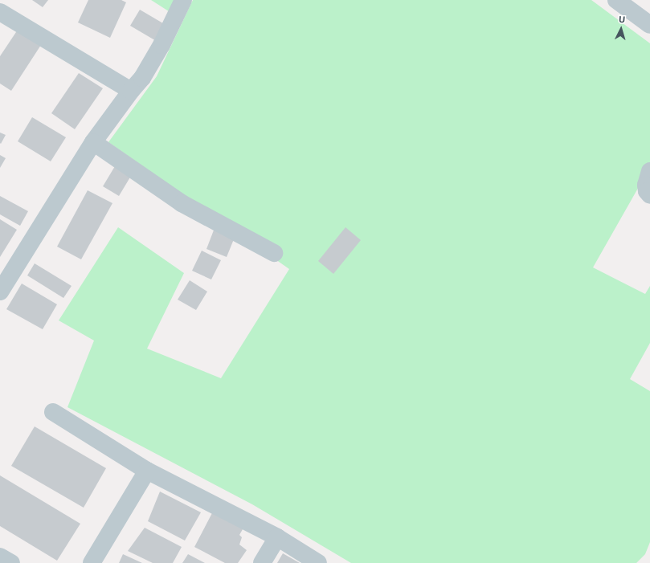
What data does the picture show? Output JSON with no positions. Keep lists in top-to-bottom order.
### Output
{
  "north": "top"
}
